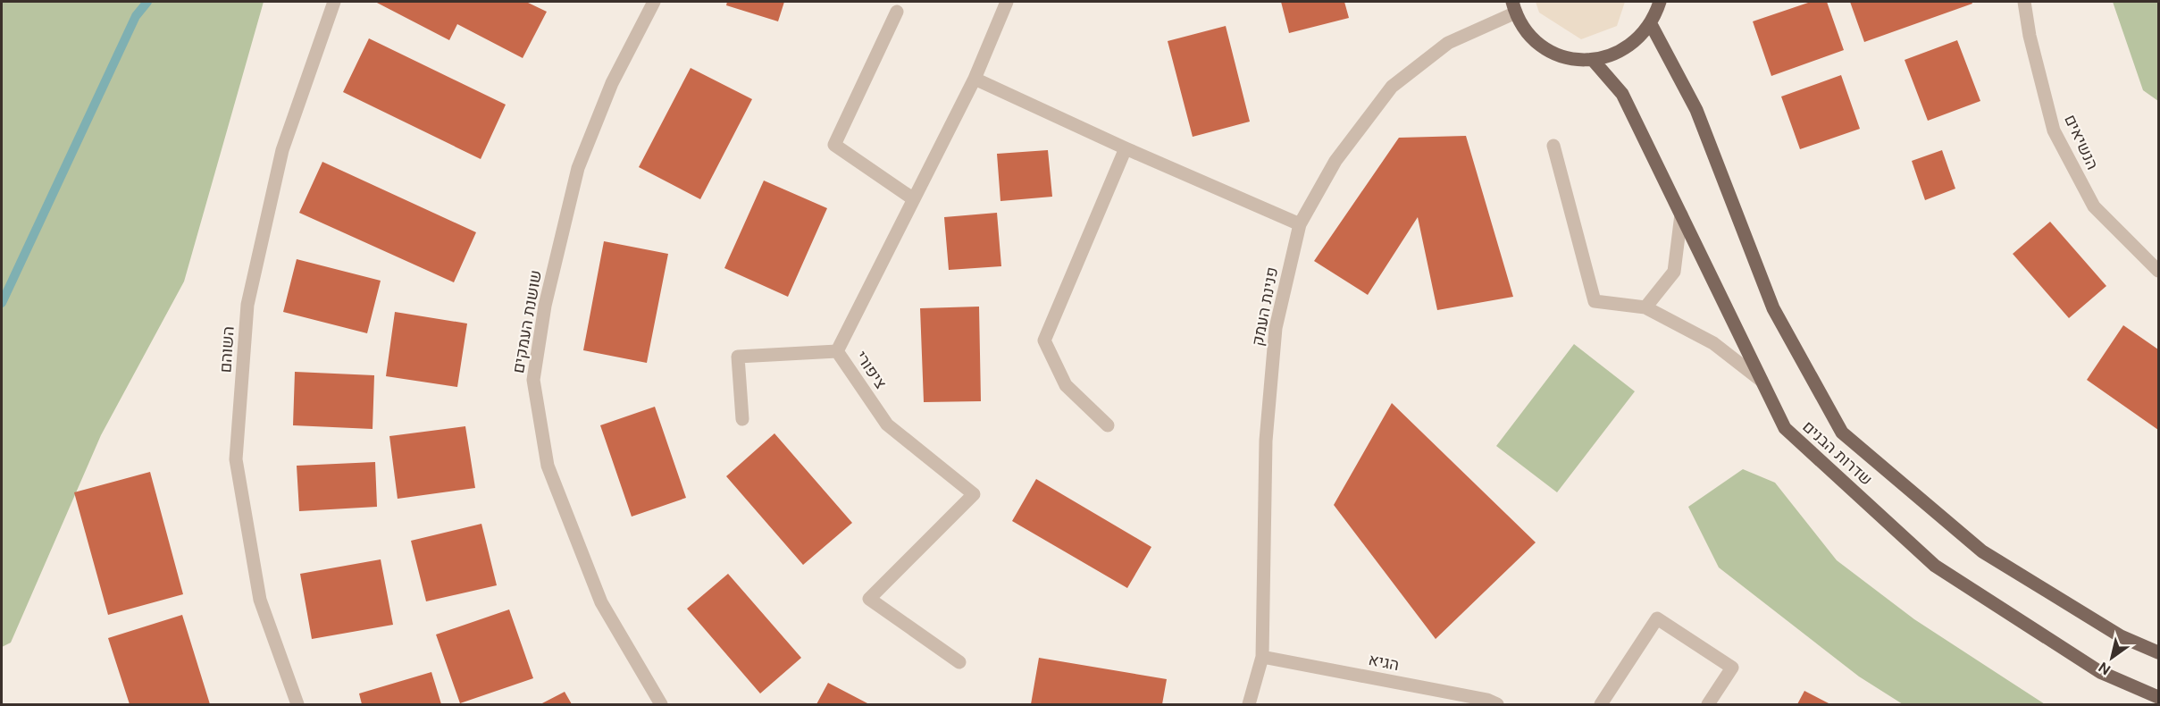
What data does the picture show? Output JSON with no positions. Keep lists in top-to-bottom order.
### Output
{
  "streets": {
    "main road": ["שדרות הבנים"],
    "street": [
      "הנשיאים",
      "פנינת העמק",
      "שושנת העמקים",
      "השוהם",
      "ציפורי",
      "הגיא"
    ]
  },
  "crossings": [
    ["פנינת העמק", "הגיא"]
  ],
  "north": "bottom left"
}
